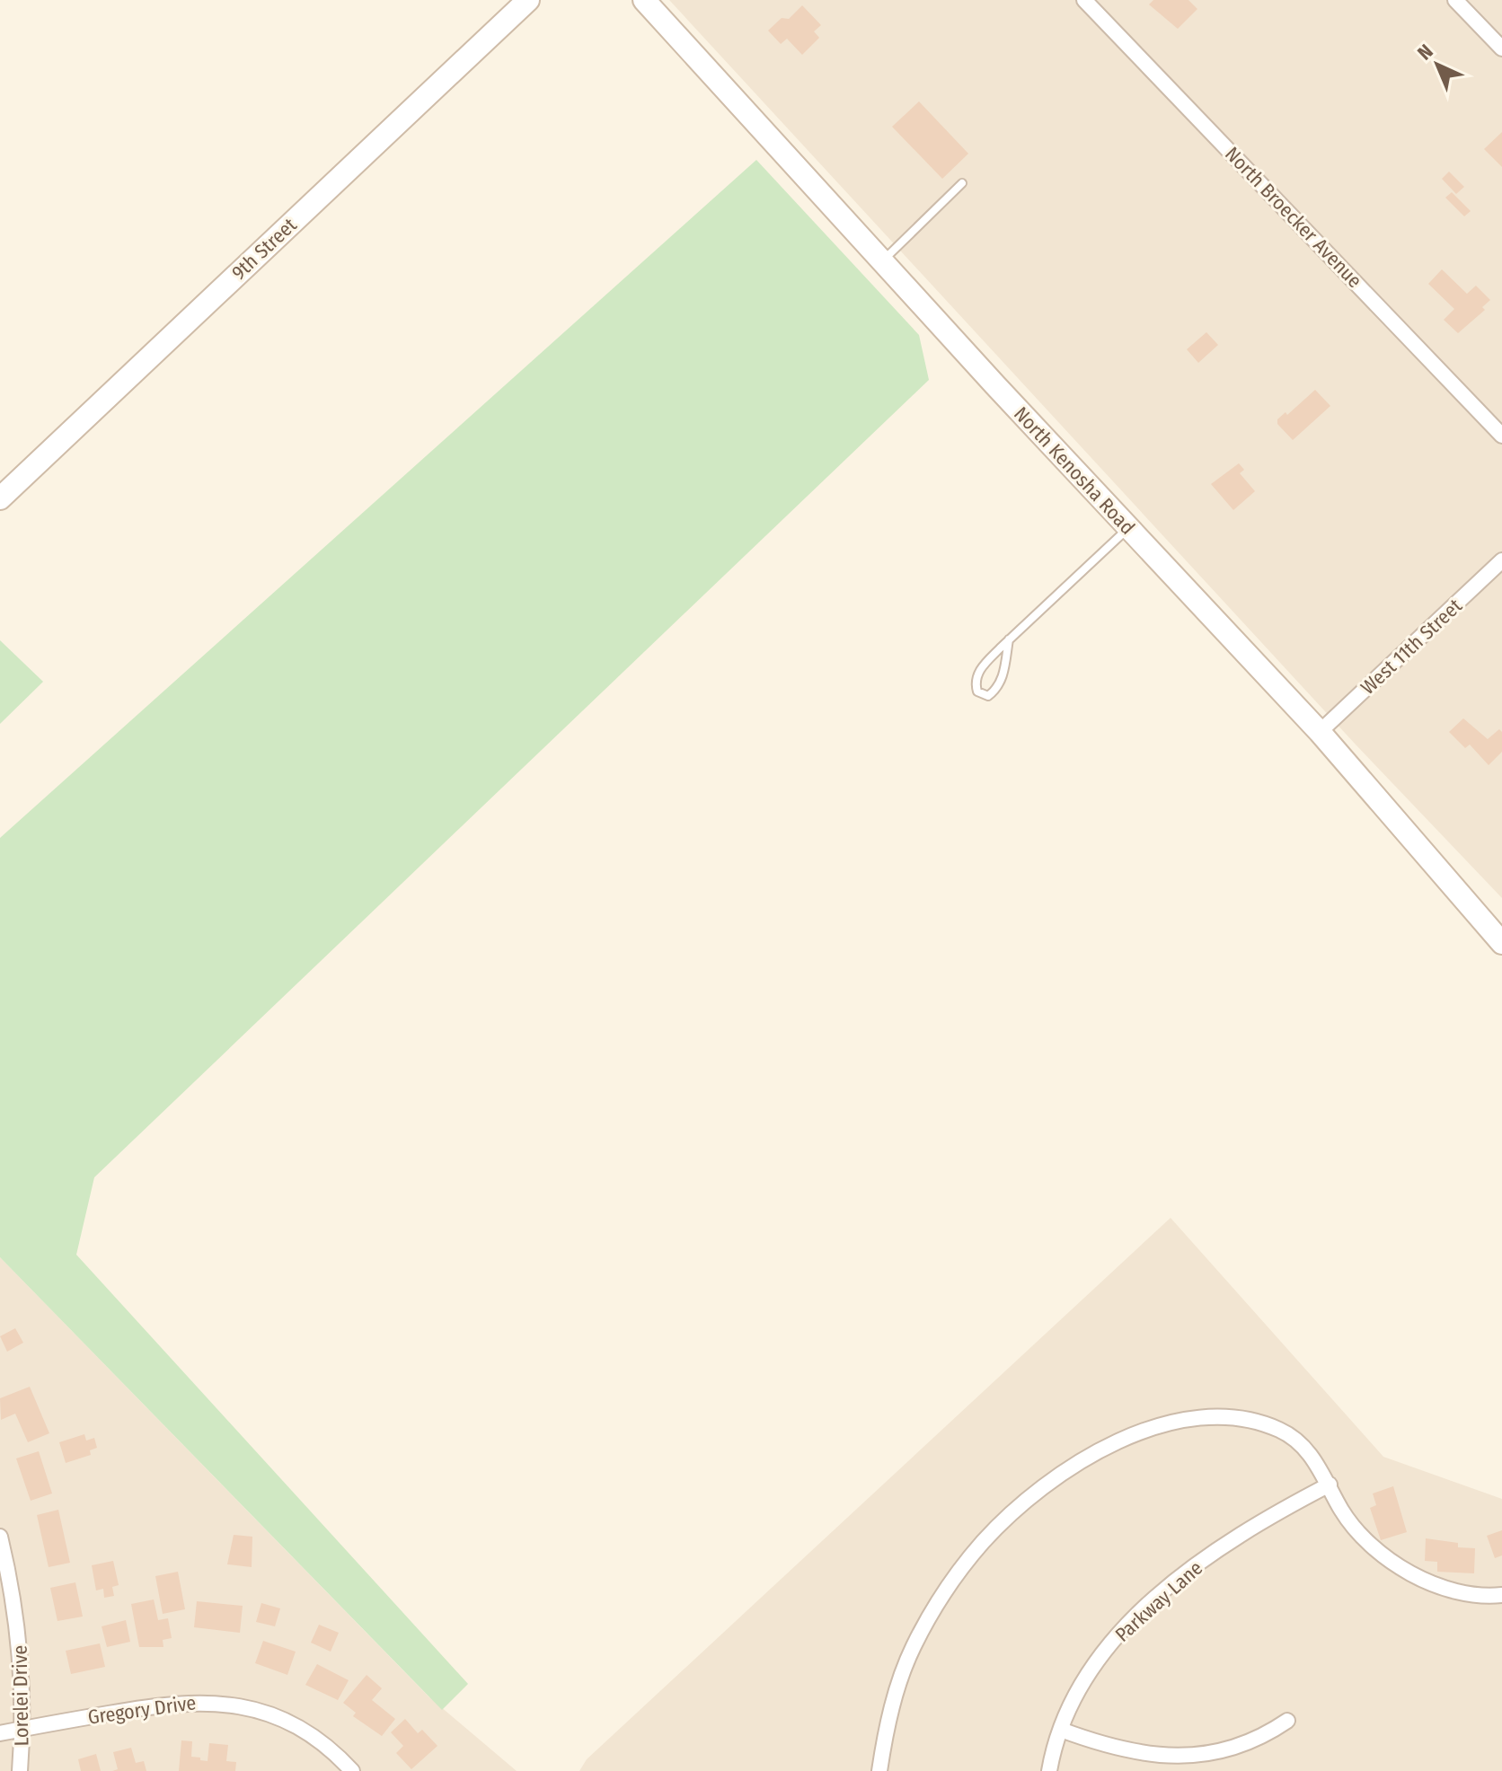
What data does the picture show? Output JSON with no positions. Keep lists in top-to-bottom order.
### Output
{
  "streets": {
    "street": [
      "North Broecker Avenue",
      "9th Street",
      "North Kenosha Road",
      "West 11th Street",
      "Parkway Lane",
      "Lorelei Drive",
      "Gregory Drive"
    ]
  },
  "crossings": [
    ["North Kenosha Road", "West 11th Street"],
    ["Lorelei Drive", "Gregory Drive"]
  ],
  "north": "top left"
}
